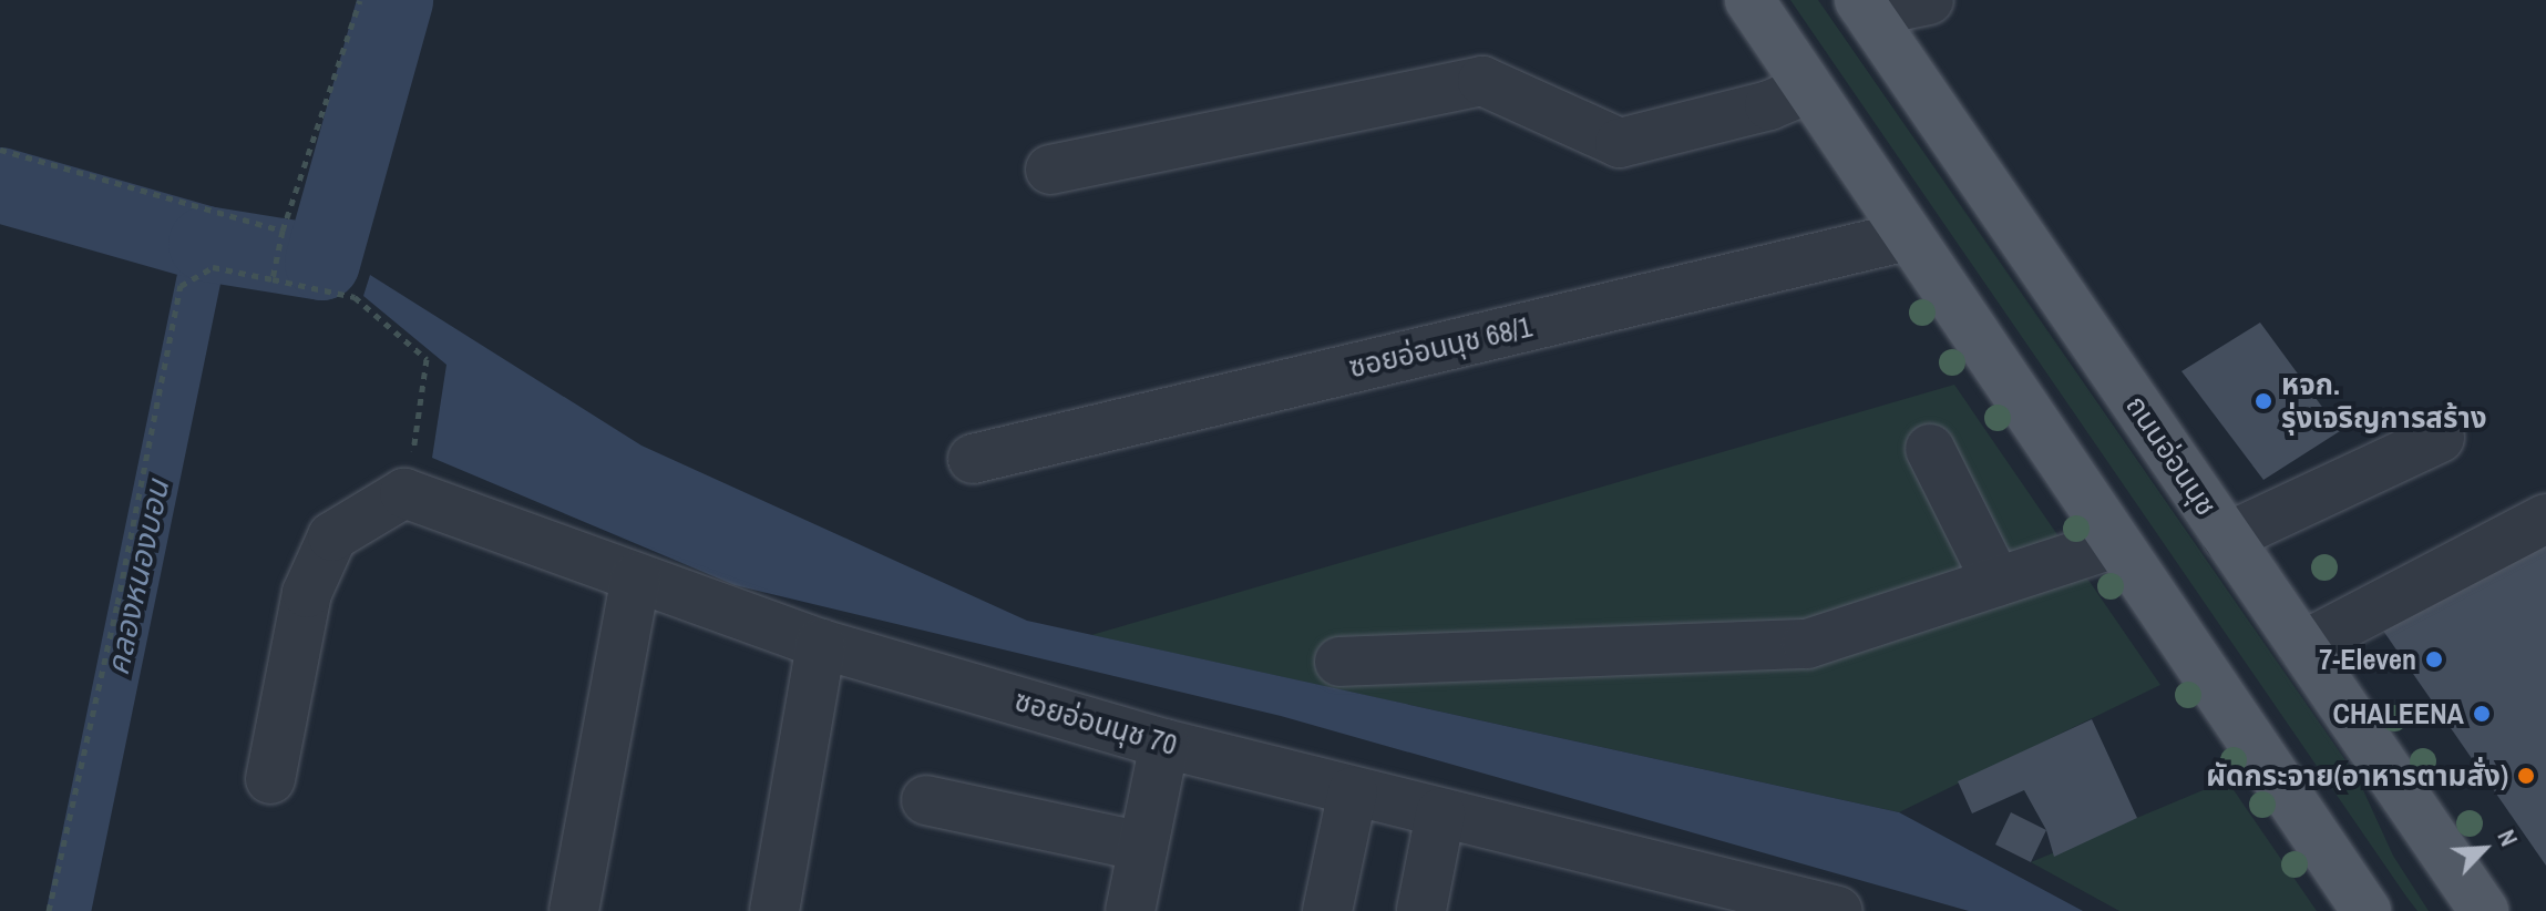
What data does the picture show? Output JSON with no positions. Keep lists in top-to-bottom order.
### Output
{
  "streets": {
    "main road": ["ถนนอ่อนนุช"],
    "street": ["ซอยอ่อนนุช 68/1", "ซอยอ่อนนุช 70"]
  },
  "water": ["คลองหนองบอน"],
  "places": [
    "หจก. รุ่งเจริญการสร้าง",
    "7-Eleven",
    "CHALEENA",
    "ผัดกระจาย(อาหารตามสั่ง)"
  ],
  "north": "top right"
}
